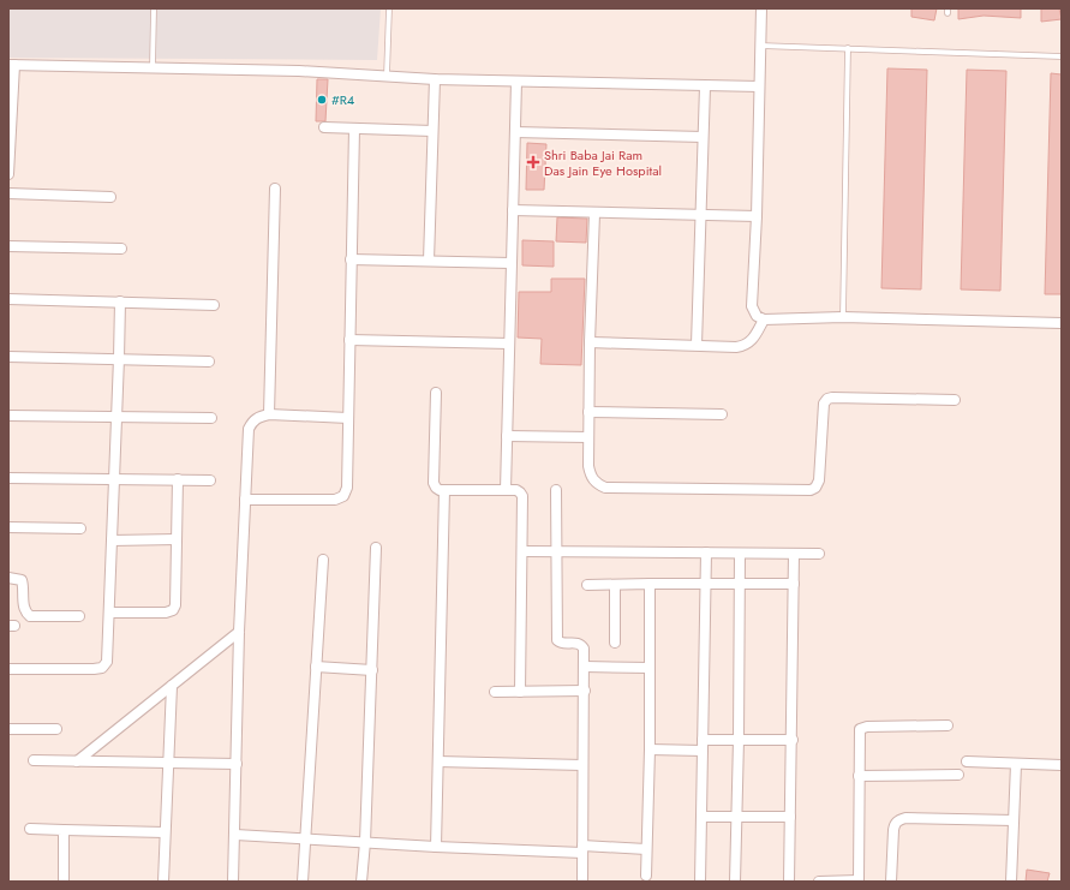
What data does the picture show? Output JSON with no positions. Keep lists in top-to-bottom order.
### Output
{
  "places": {
    "other": ["#R4"],
    "health": ["Shri Baba Jai Ram Das Jain Eye Hospital"]
  }
}
